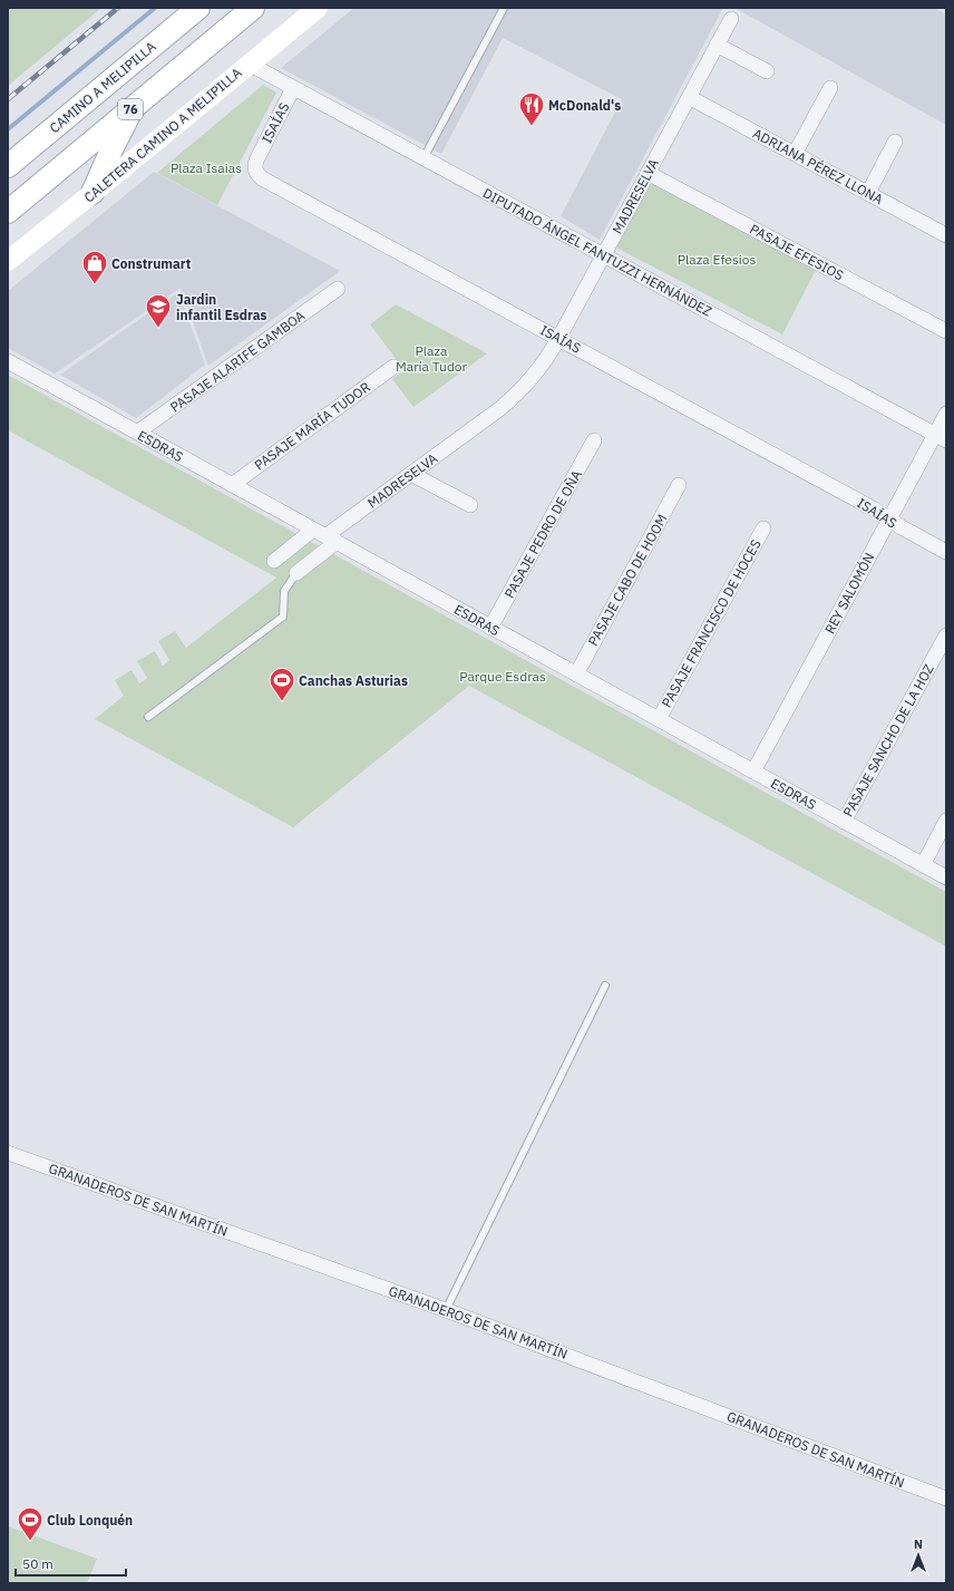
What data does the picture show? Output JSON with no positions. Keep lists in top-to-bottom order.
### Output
{
  "streets": {
    "main road": ["CAMINO A MELIPILLA", "76"],
    "street": [
      "ISAÍAS",
      "CALETERA CAMINO A MELIPILLA",
      "ADRIANA PÉREZ LLONA",
      "MADRESELVA",
      "DIPUTADO ÁNGEL FANTUZZI HERNÁNDEZ",
      "PASAJE EFESIOS",
      "PASAJE ALARIFE GAMBOA",
      "PASAJE MARÍA TUDOR",
      "ESDRAS",
      "PASAJE PEDRO DE OÑA",
      "PASAJE CABO DE HOOM",
      "REY SALOMÓN",
      "PASAJE FRANCISCO DE HOCES",
      "PASAJE SANCHO DE LA HOZ",
      "GRANADEROS DE SAN MARTÍN"
    ]
  },
  "crossings": [
    ["ISAÍAS", "MADRESELVA"],
    ["ISAÍAS", "DIPUTADO ÁNGEL FANTUZZI HERNÁNDEZ"],
    ["ISAÍAS", "REY SALOMÓN"],
    ["CALETERA CAMINO A MELIPILLA", "DIPUTADO ÁNGEL FANTUZZI HERNÁNDEZ"],
    ["ADRIANA PÉREZ LLONA", "MADRESELVA"],
    ["MADRESELVA", "DIPUTADO ÁNGEL FANTUZZI HERNÁNDEZ"],
    ["MADRESELVA", "PASAJE EFESIOS"],
    ["MADRESELVA", "ESDRAS"],
    ["DIPUTADO ÁNGEL FANTUZZI HERNÁNDEZ", "REY SALOMÓN"],
    ["PASAJE ALARIFE GAMBOA", "ESDRAS"],
    ["PASAJE MARÍA TUDOR", "ESDRAS"],
    ["ESDRAS", "PASAJE PEDRO DE OÑA"],
    ["ESDRAS", "PASAJE CABO DE HOOM"],
    ["ESDRAS", "REY SALOMÓN"],
    ["ESDRAS", "PASAJE FRANCISCO DE HOCES"],
    ["ESDRAS", "PASAJE SANCHO DE LA HOZ"]
  ],
  "parks": [
    "Plaza Isaias",
    "Plaza Efesios",
    "Plaza María Tudor",
    "Parque Esdras"
  ],
  "places": {
    "restaurant": ["McDonald's"],
    "shop": ["Construmart"],
    "school or university": ["Jardin infantil Esdras"],
    "sports": ["Canchas Asturias", "Club Lonquén"]
  },
  "scale_bar": "50 m",
  "north": "top"
}
